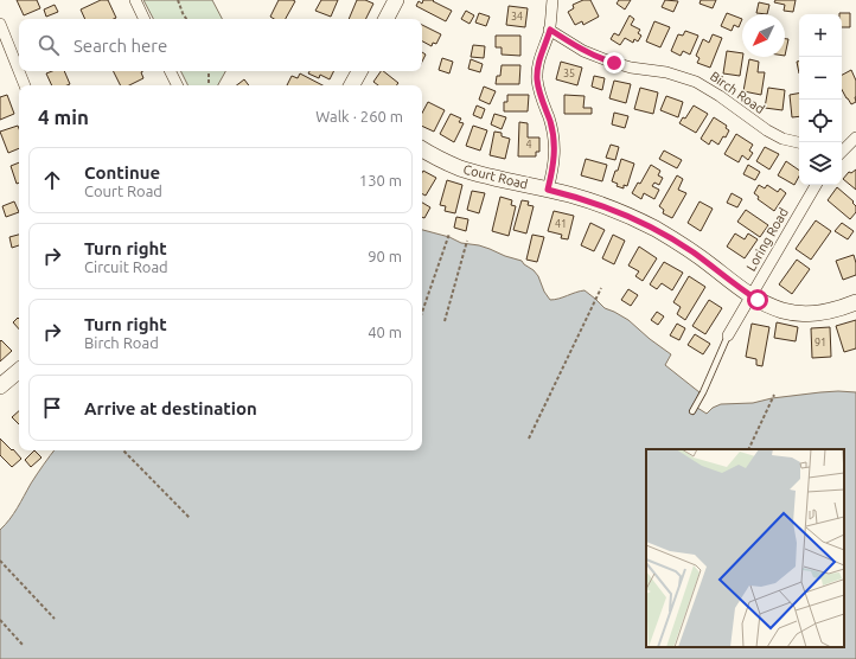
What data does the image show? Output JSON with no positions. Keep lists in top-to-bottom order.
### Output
{
  "streets": {
    "street": ["Birch Road", "Court Road", "Loring Road"]
  },
  "crossings": [
    ["Court Road", "Loring Road"]
  ],
  "house_numbers": [
    "34",
    "35",
    "4",
    "41",
    "91"
  ],
  "north": "bottom left",
  "page": {
    "map_buttons": ["+", "−"],
    "search": "Search here",
    "heading": ["4 min", "Walk · 260 m"],
    "list": [
      ["Continue", "Court Road", "130 m"],
      ["Turn right", "Circuit Road", "90 m"],
      ["Turn right", "Birch Road", "40 m"],
      "Arrive at destination"
    ]
  }
}
